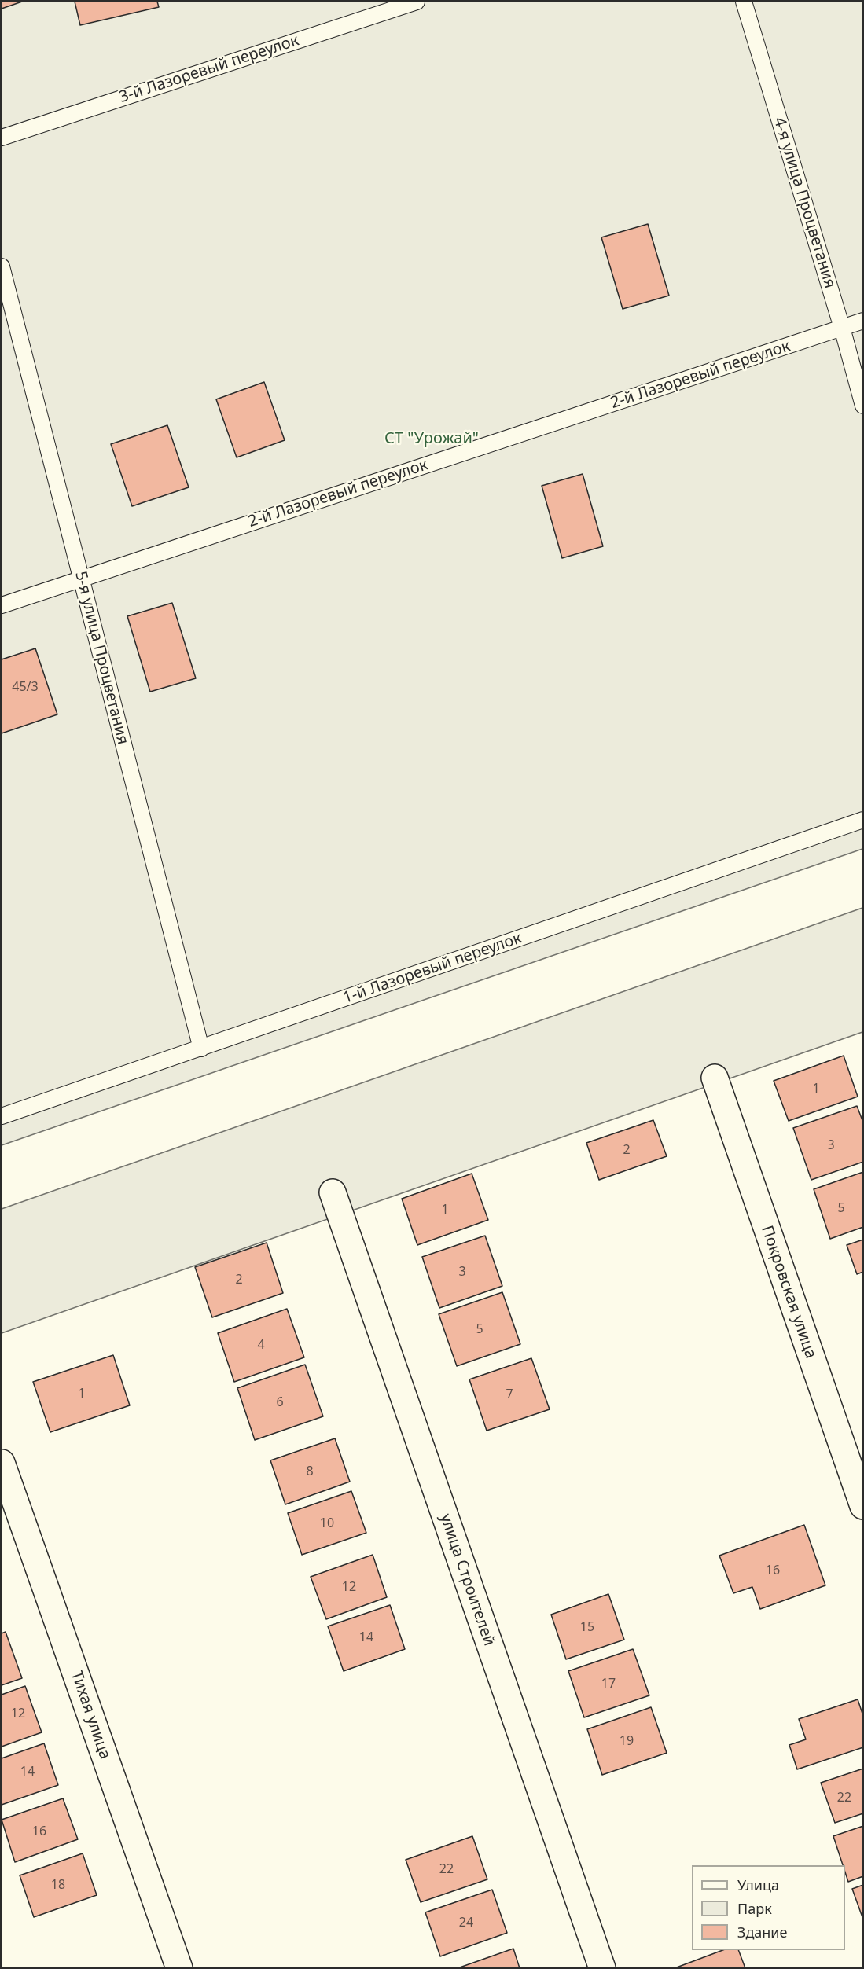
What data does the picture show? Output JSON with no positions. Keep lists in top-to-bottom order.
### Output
{
  "streets": {
    "street": ["Покровская улица", "улица Строителей", "Тихая улица"],
    "lane": [
      "3-й Лазоревый переулок",
      "4-я улица Процветания",
      "2-й Лазоревый переулок",
      "5-я улица Процветания",
      "1-й Лазоревый переулок"
    ]
  },
  "crossings": [
    ["4-я улица Процветания", "2-й Лазоревый переулок"],
    ["2-й Лазоревый переулок", "5-я улица Процветания"],
    ["5-я улица Процветания", "1-й Лазоревый переулок"]
  ],
  "parks": ["СТ \"Урожай\""],
  "house_numbers": [
    "45/3",
    "1",
    "3",
    "2",
    "5",
    "1",
    "3",
    "2",
    "5",
    "4",
    "1",
    "7",
    "6",
    "8",
    "10",
    "16",
    "12",
    "15",
    "14",
    "17",
    "12",
    "19",
    "14",
    "22",
    "16",
    "22",
    "18",
    "24"
  ],
  "legend": ["Улица", "Парк", "Здание"]
}
